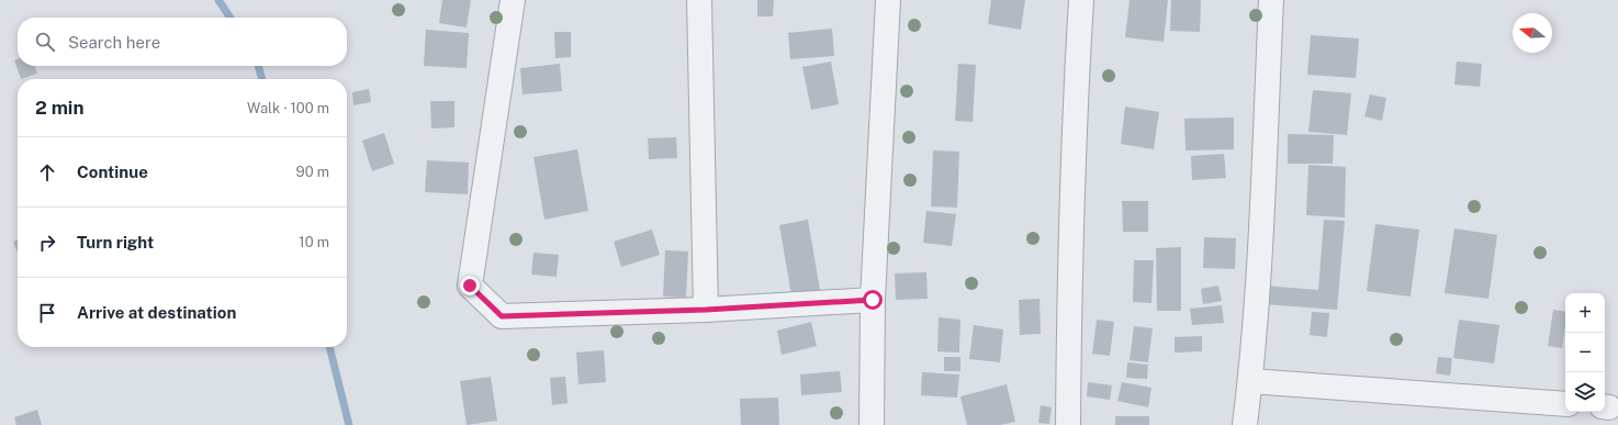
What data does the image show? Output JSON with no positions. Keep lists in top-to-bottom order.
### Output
{
  "north": "left",
  "page": {
    "search": "Search here",
    "heading": ["2 min", "Walk · 100 m"],
    "list": [
      ["Continue", "90 m"],
      ["Turn right", "10 m"],
      "Arrive at destination"
    ],
    "map_buttons": ["+", "−"]
  }
}
